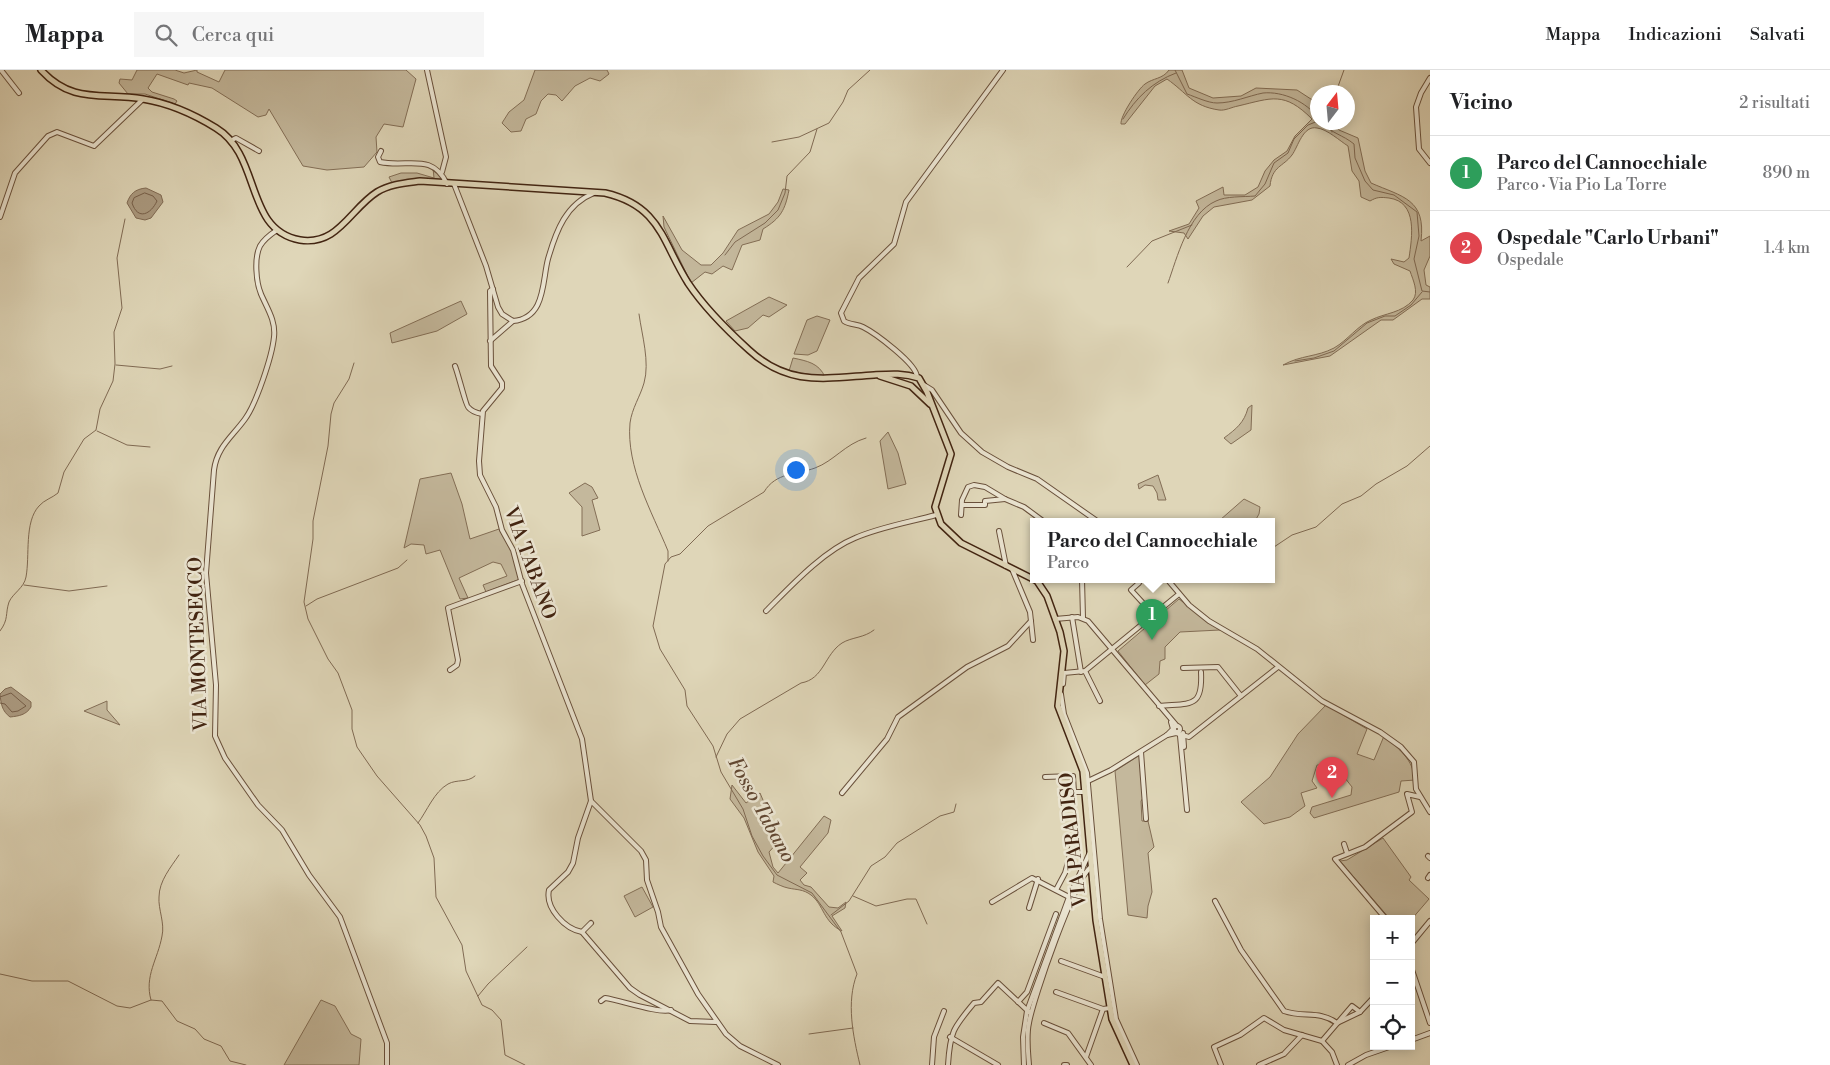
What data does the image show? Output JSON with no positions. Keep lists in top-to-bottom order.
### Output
{
  "streets": {
    "main road": ["VIA PARADISO"],
    "street": ["VIA TABANO", "VIA MONTESECCO"]
  },
  "water": ["Fosso Tabano"],
  "north": "top",
  "page": {
    "header": "Mappa",
    "search": "Cerca qui",
    "nav": ["Mappa", "Indicazioni", "Salvati"],
    "heading": ["Vicino", "2 risultati"],
    "list": [
      {
        "mark": "1",
        "name": "Parco del Cannocchiale",
        "note": "Parco · Via Pio La Torre",
        "value": "890 m"
      },
      {
        "mark": "2",
        "name": "Ospedale \"Carlo Urbani\"",
        "note": "Ospedale",
        "value": "1.4 km"
      }
    ],
    "popup": ["Parco del Cannocchiale", "Parco"],
    "pins": ["1", "2"],
    "map_buttons": ["+", "−"]
  }
}
